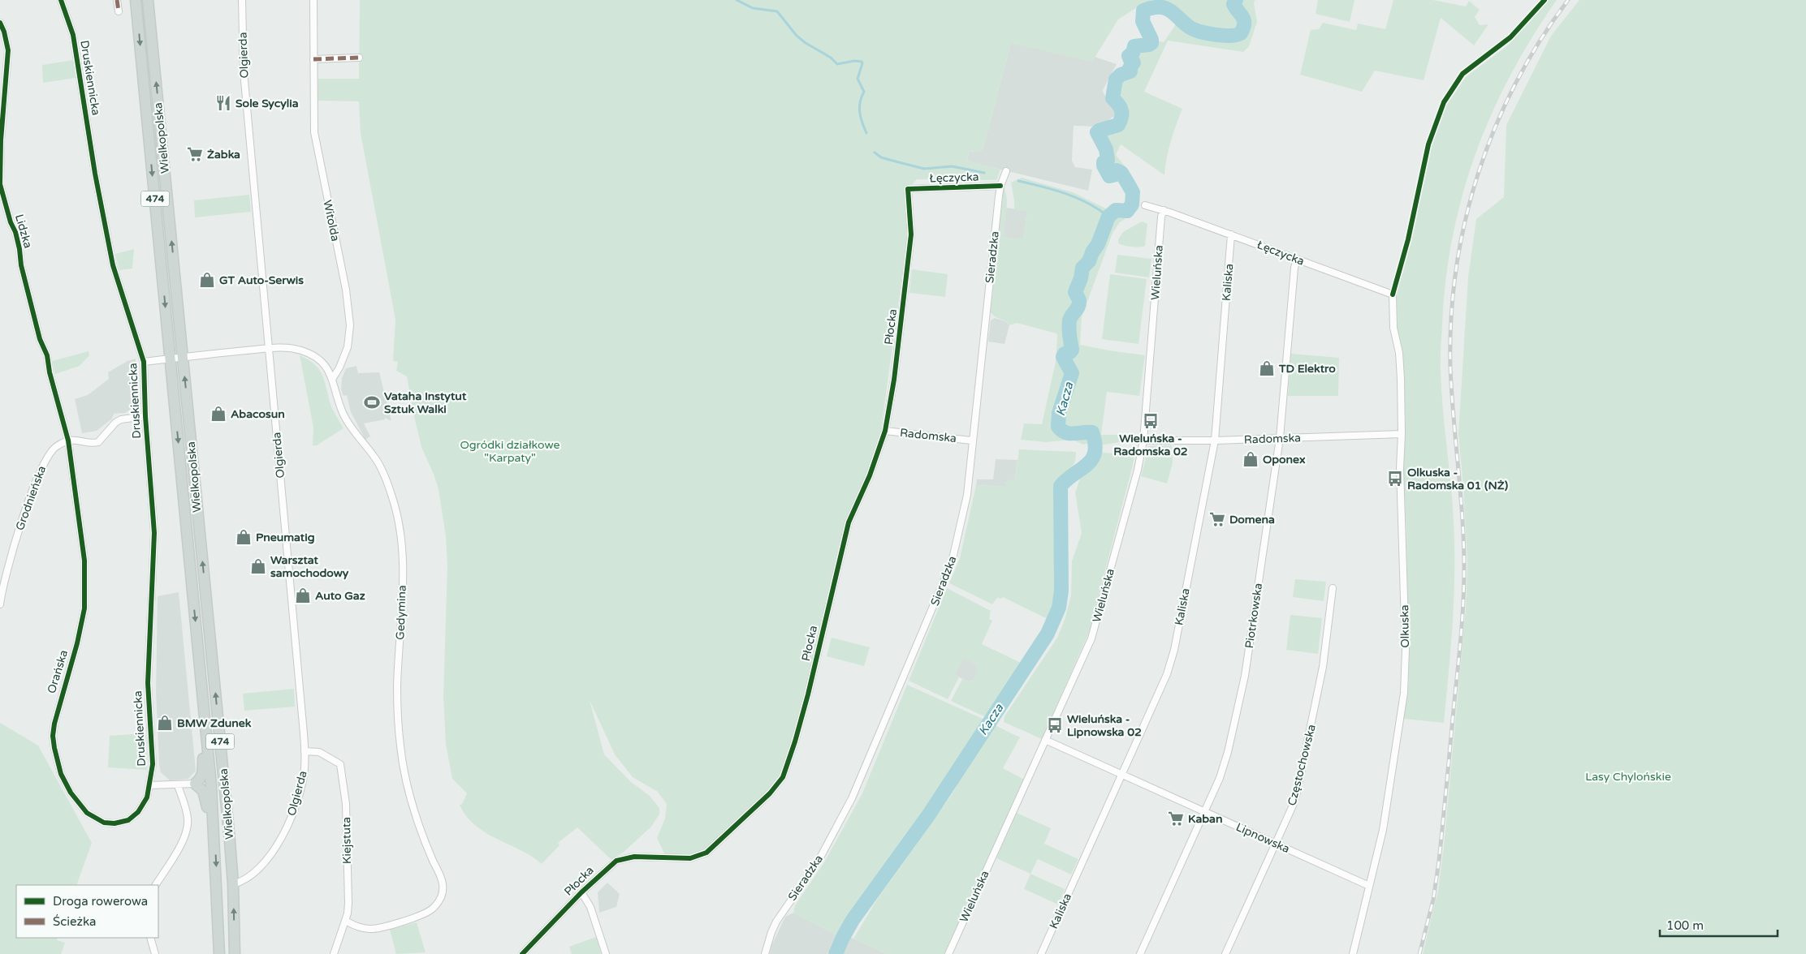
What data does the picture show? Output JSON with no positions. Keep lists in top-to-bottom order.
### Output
{
  "streets": {
    "main road": ["Wielkopolska", "474"],
    "street": [
      "Olgierda",
      "Druskiennicka",
      "Łęczycka",
      "Witolda",
      "Lidzka",
      "Sieradzka",
      "Wieluńska",
      "Kaliska",
      "Płocka",
      "Radomska",
      "Grodnieńska",
      "Gedymina",
      "Piotrkowska",
      "Olkuska",
      "Orańska",
      "Częstochowska",
      "Lipnowska",
      "Kiejstuta"
    ]
  },
  "crossings": [
    ["Olgierda", "Wielkopolska"],
    ["Olgierda", "Gedymina"],
    ["Olgierda", "Kiejstuta"],
    ["Druskiennicka", "Wielkopolska"],
    ["Druskiennicka", "Gedymina"],
    ["Druskiennicka", "Orańska"],
    ["Łęczycka", "Sieradzka"],
    ["Łęczycka", "Wieluńska"],
    ["Łęczycka", "Kaliska"],
    ["Łęczycka", "Płocka"],
    ["Łęczycka", "Piotrkowska"],
    ["Łęczycka", "Olkuska"],
    ["Witolda", "Gedymina"],
    ["Lidzka", "Grodnieńska"],
    ["Lidzka", "Orańska"],
    ["Sieradzka", "Radomska"],
    ["Wieluńska", "Radomska"],
    ["Wieluńska", "Lipnowska"],
    ["Kaliska", "Radomska"],
    ["Kaliska", "Lipnowska"],
    ["Płocka", "Radomska"],
    ["Radomska", "Piotrkowska"],
    ["Radomska", "Olkuska"],
    ["Grodnieńska", "Orańska"],
    ["Gedymina", "Kiejstuta"],
    ["Piotrkowska", "Lipnowska"],
    ["Olkuska", "Lipnowska"],
    ["Częstochowska", "Lipnowska"]
  ],
  "water": ["Kacza"],
  "parks": ["Ogródki działkowe \"Karpaty\"", "Lasy Chylońskie"],
  "places": {
    "restaurant": ["Sole Sycylia"],
    "supermarket": ["Żabka", "Domena", "Kaban"],
    "shop": [
      "GT Auto-Serwis",
      "TD Elektro",
      "Abacosun",
      "Oponex",
      "Pneumatig",
      "Warsztat samochodowy",
      "Auto Gaz",
      "BMW Zdunek"
    ],
    "sports": ["Vataha Instytut Sztuk Walki"],
    "bus stop": ["Wieluńska - Radomska 02", "Olkuska - Radomska 01 (NŻ)", "Wieluńska - Lipnowska 02"]
  },
  "legend": ["Droga rowerowa", "Ścieżka"],
  "scale_bar": "100 m"
}
